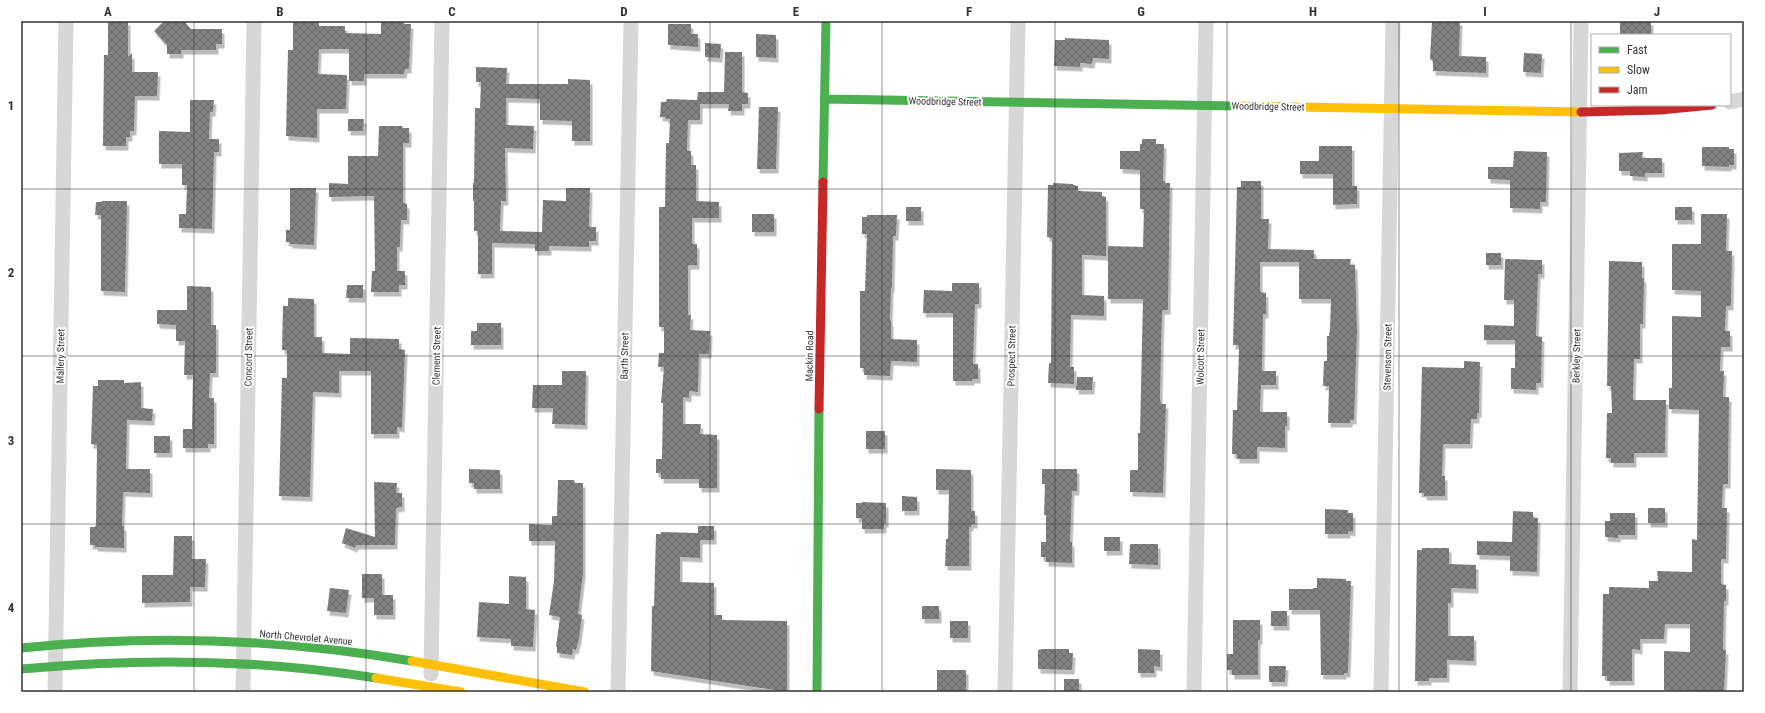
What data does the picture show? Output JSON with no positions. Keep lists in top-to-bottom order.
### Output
{
  "streets": {
    "street": [
      "Woodbridge Street",
      "Mallery Street",
      "Clement Street",
      "Barth Street",
      "Mackin Road",
      "Prospect Street",
      "Berkley Street",
      "Concord Street",
      "Wolcott Street",
      "Stevenson Street",
      "North Chevrolet Avenue"
    ]
  },
  "crossings": [
    ["Woodbridge Street", "Mackin Road"],
    ["Woodbridge Street", "Prospect Street"],
    ["Woodbridge Street", "Berkley Street"],
    ["Woodbridge Street", "Wolcott Street"],
    ["Woodbridge Street", "Stevenson Street"],
    ["Mallery Street", "North Chevrolet Avenue"],
    ["Clement Street", "North Chevrolet Avenue"],
    ["Concord Street", "North Chevrolet Avenue"]
  ],
  "legend": ["Fast", "Slow", "Jam"],
  "grid": {
    "columns": [
      "A",
      "B",
      "C",
      "D",
      "E",
      "F",
      "G",
      "H",
      "I",
      "J"
    ],
    "rows": [
      "1",
      "2",
      "3",
      "4"
    ]
  }
}
